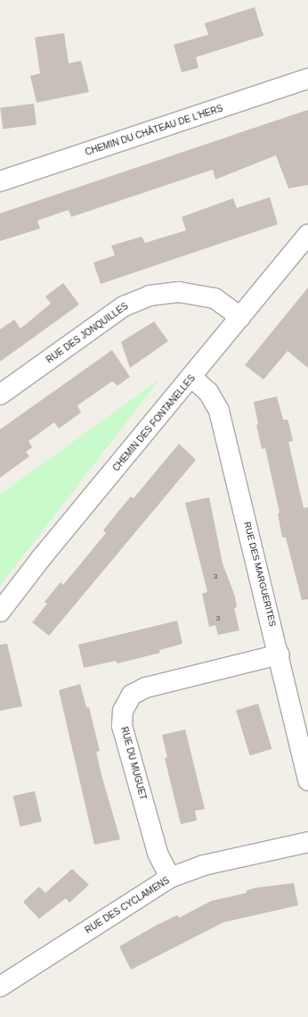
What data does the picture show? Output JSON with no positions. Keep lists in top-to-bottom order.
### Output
{
  "streets": {
    "street": [
      "CHEMIN DU CHÂTEAU DE L'HERS",
      "RUE DES JONQUILLES",
      "CHEMIN DES FONTANELLES",
      "RUE DES MARGUERITES",
      "RUE DU MUGUET",
      "RUE DES CYCLAMENS"
    ]
  },
  "crossings": [
    ["RUE DES JONQUILLES", "CHEMIN DES FONTANELLES"],
    ["CHEMIN DES FONTANELLES", "RUE DES MARGUERITES"],
    ["RUE DES MARGUERITES", "RUE DU MUGUET"],
    ["RUE DU MUGUET", "RUE DES CYCLAMENS"]
  ],
  "house_numbers": ["3", "3"]
}
